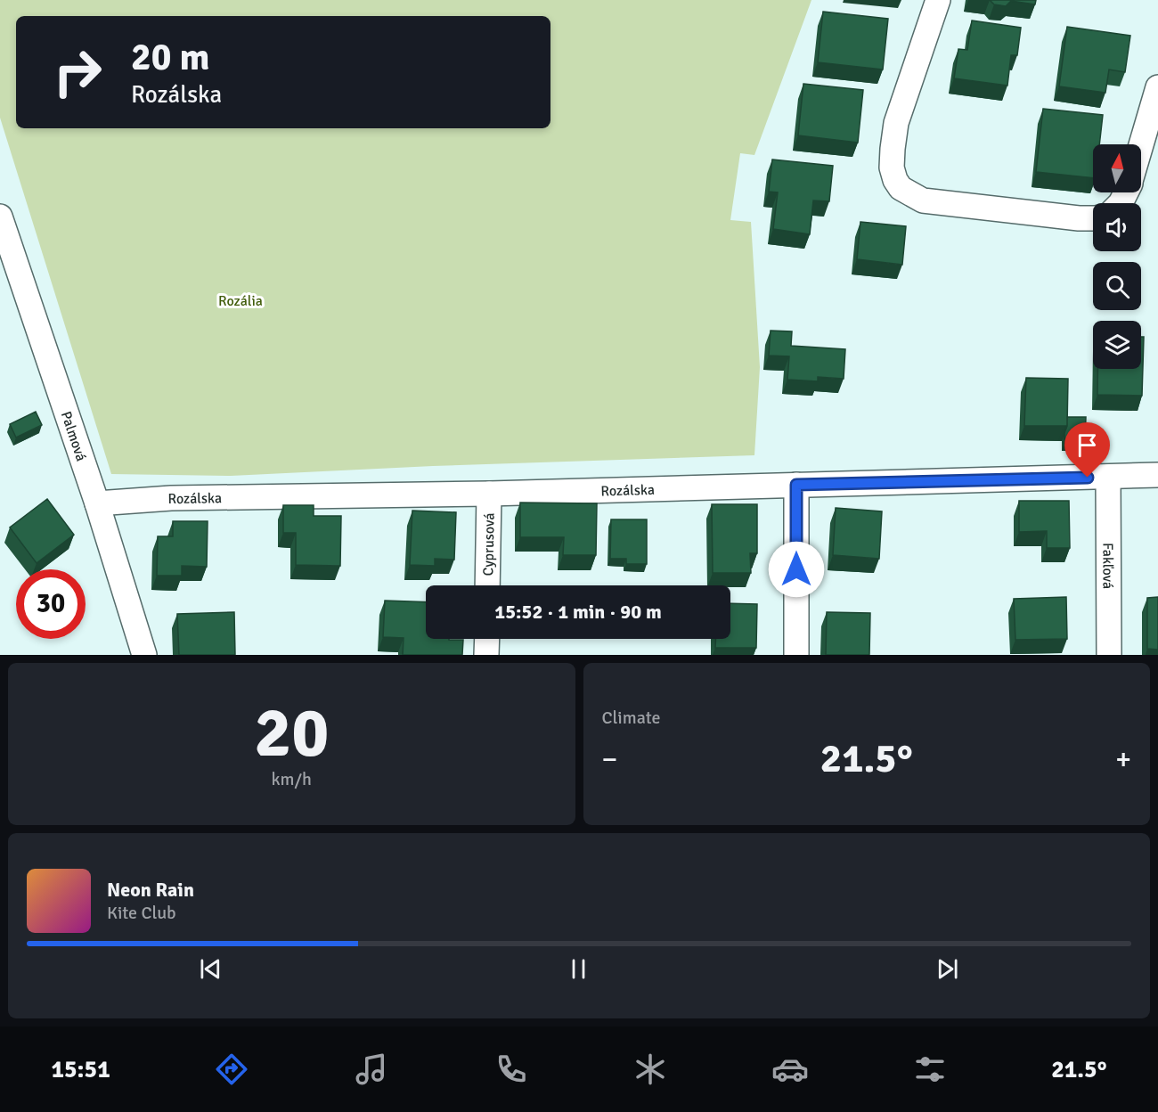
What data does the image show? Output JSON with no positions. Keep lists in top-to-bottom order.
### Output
{
  "streets": {
    "street": [
      "Palmová",
      "Rozálska",
      "Cyprusová",
      "Fakľová"
    ]
  },
  "crossings": [
    ["Palmová", "Rozálska"],
    ["Rozálska", "Cyprusová"],
    ["Rozálska", "Fakľová"]
  ],
  "parks": ["Rozália"],
  "north": "top",
  "page": {
    "turn": ["20 m", "Rozálska"],
    "limit": "30",
    "trip": "15:52 · 1 min · 90 m",
    "tile": [
      ["20", "km/h"],
      "Climate"
    ],
    "heat": ["−", "21.5°", "+"],
    "song": ["Neon Rain", "Kite Club"],
    "tabs": ["15:51", "21.5°"]
  }
}
